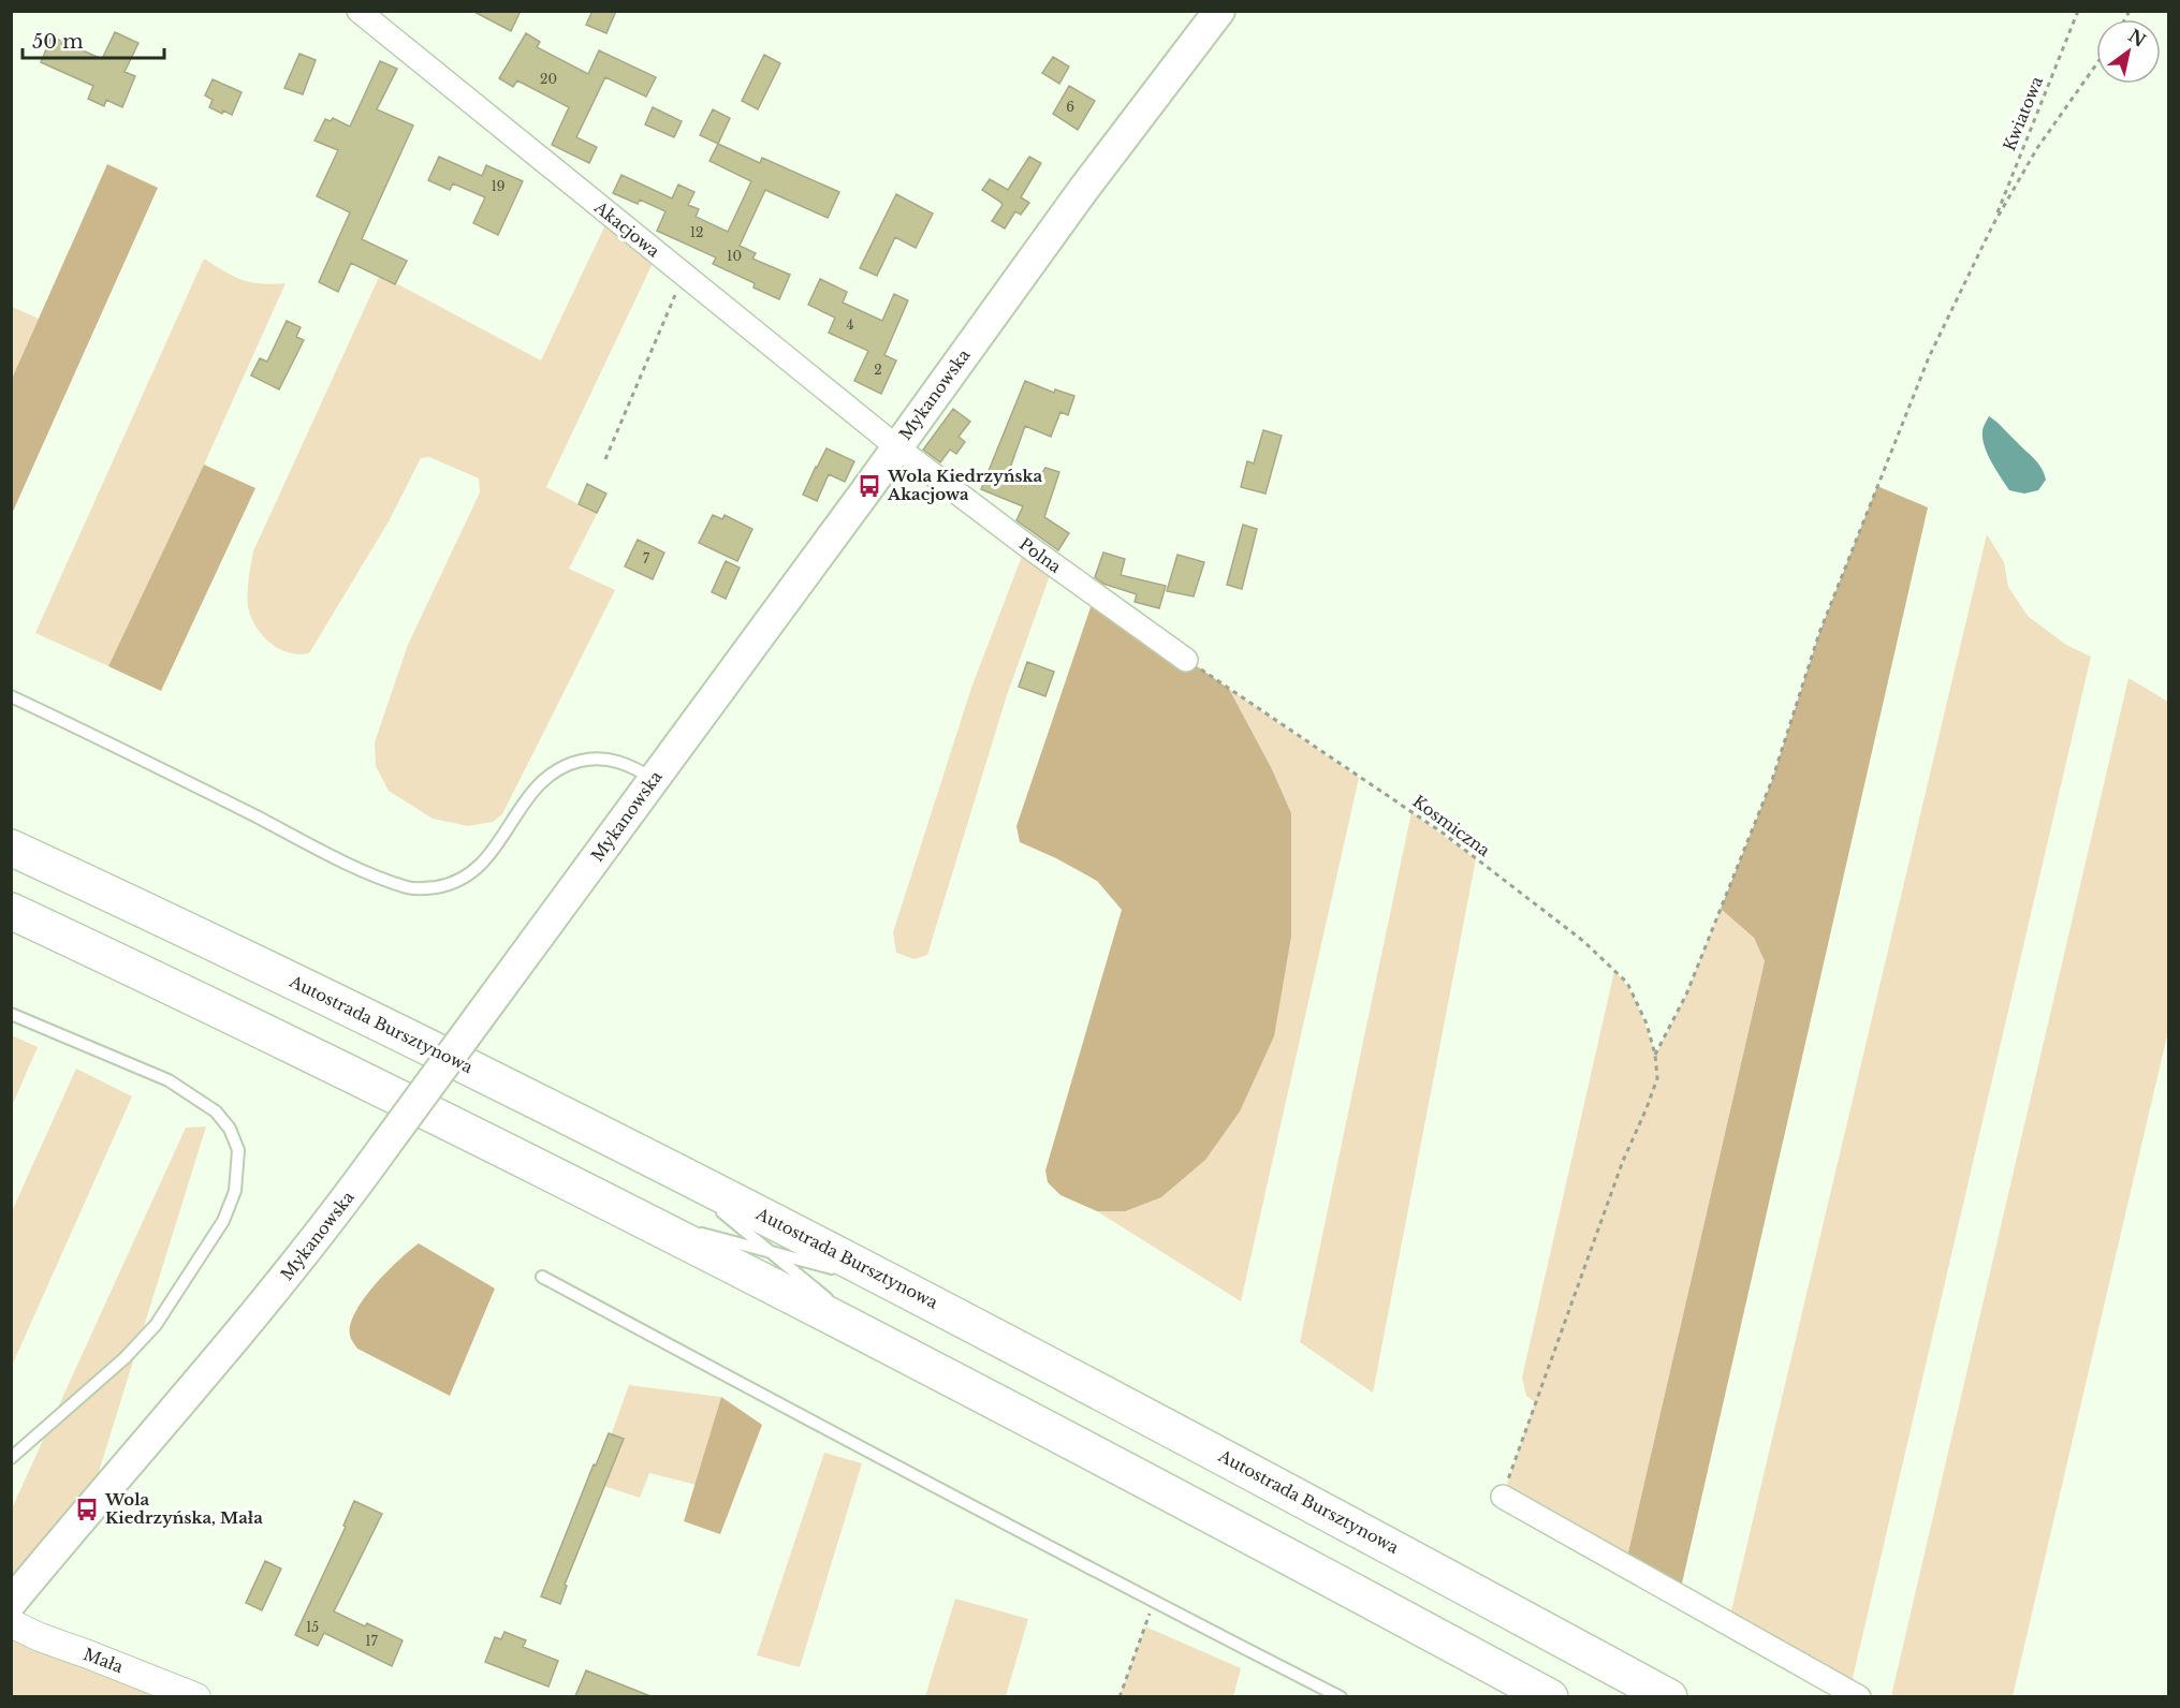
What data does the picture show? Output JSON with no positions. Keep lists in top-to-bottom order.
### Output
{
  "streets": {
    "highway": ["Autostrada Bursztynowa"],
    "main road": ["Mykanowska"],
    "street": ["Akacjowa", "Polna", "Mała"],
    "path": ["Kwiatowa", "Kosmiczna"]
  },
  "crossings": [
    ["Akacjowa", "Mykanowska"],
    ["Akacjowa", "Polna"],
    ["Mykanowska", "Polna"],
    ["Polna", "Kosmiczna"]
  ],
  "places": {
    "bus stop": ["Wola Kiedrzyńska Akacjowa", "Wola Kiedrzyńska, Mała"]
  },
  "house_numbers": [
    "20",
    "6",
    "19",
    "12",
    "10",
    "4",
    "2",
    "7",
    "15",
    "17"
  ],
  "scale_bar": "50 m",
  "north": "top right"
}
